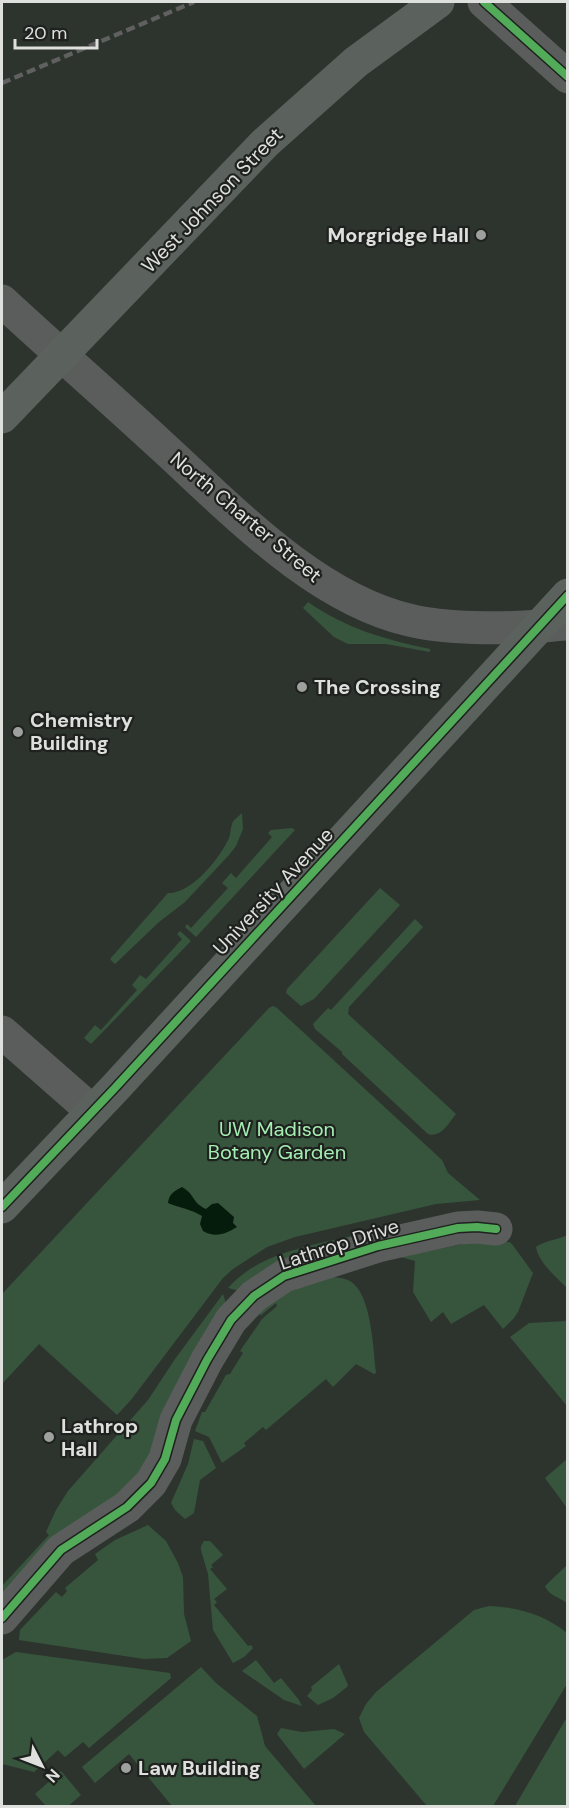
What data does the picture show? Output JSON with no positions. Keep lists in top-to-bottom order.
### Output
{
  "streets": {
    "main road": ["West Johnson Street", "University Avenue"],
    "street": ["North Charter Street", "Lathrop Drive"]
  },
  "crossings": [
    ["West Johnson Street", "North Charter Street"],
    ["North Charter Street", "University Avenue"]
  ],
  "parks": ["UW Madison Botany Garden"],
  "places": [
    "Morgridge Hall",
    "The Crossing",
    "Chemistry Building",
    "Lathrop Hall",
    "Law Building"
  ],
  "scale_bar": "20 m",
  "north": "bottom right"
}
